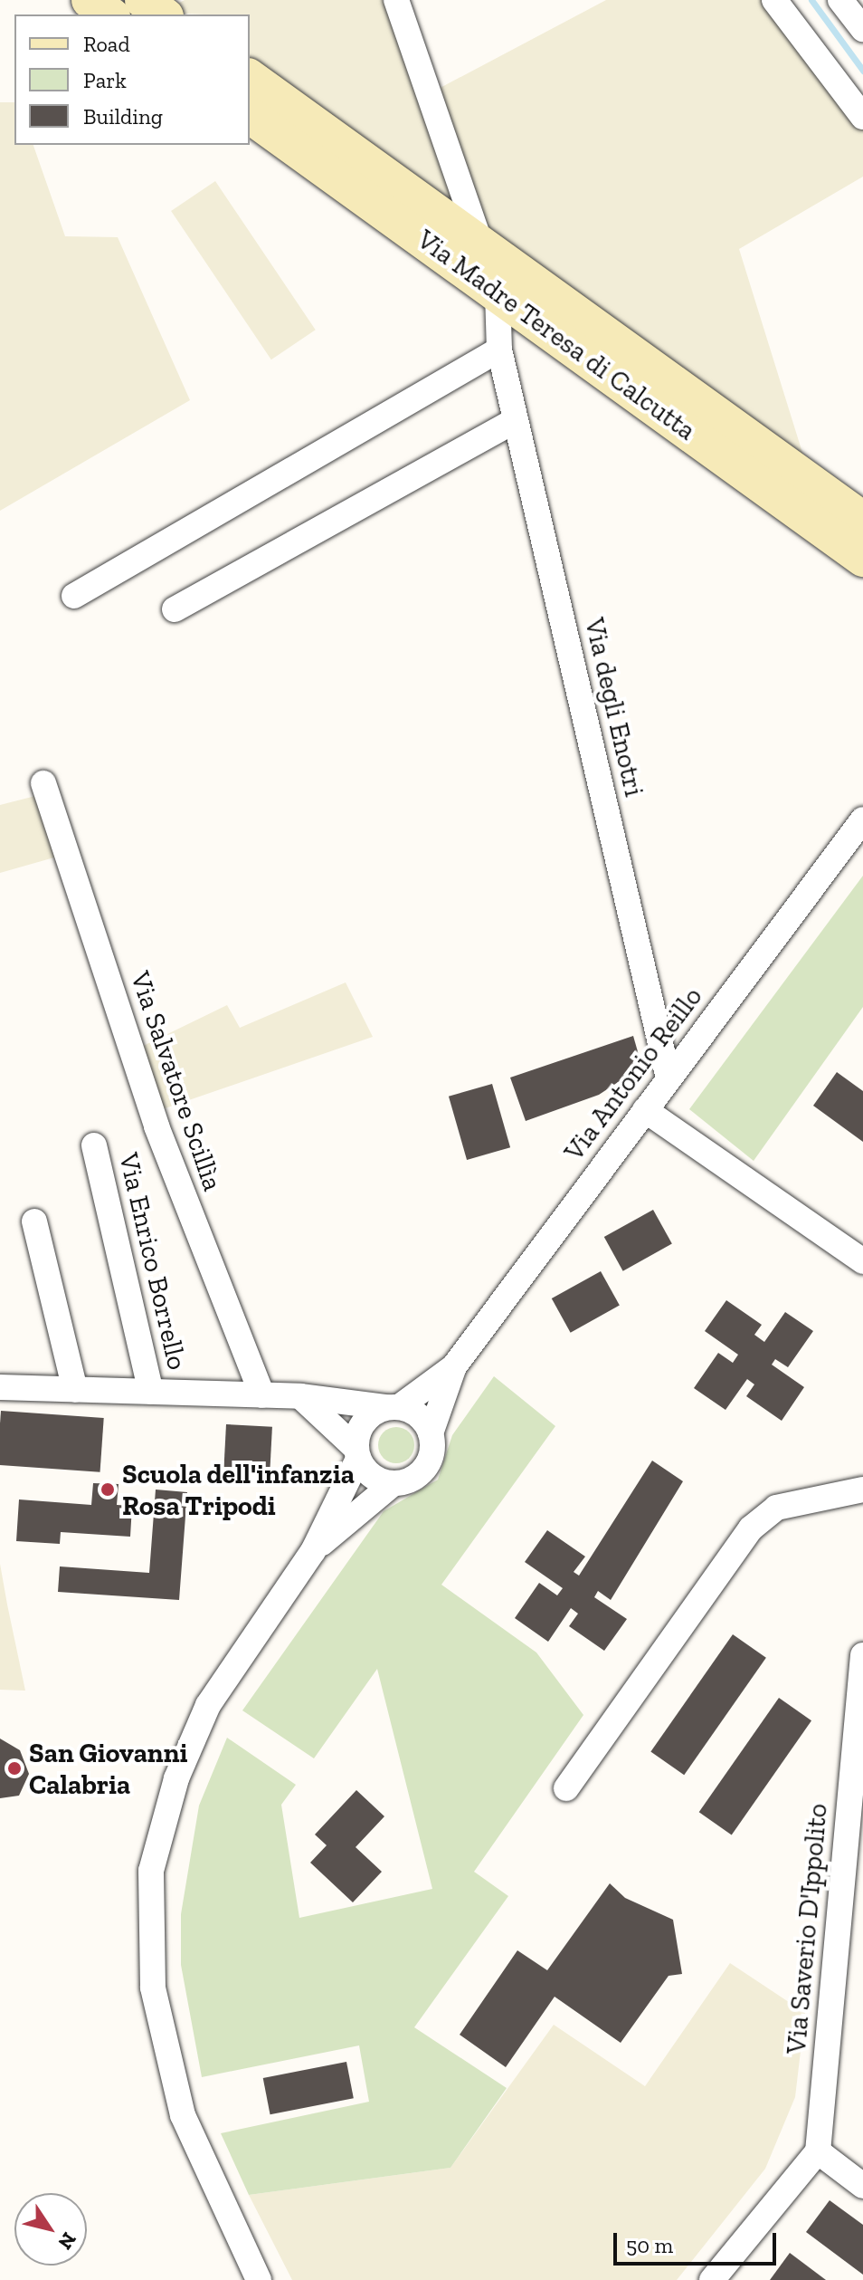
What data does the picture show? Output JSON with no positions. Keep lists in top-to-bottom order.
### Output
{
  "streets": {
    "main road": ["Via Madre Teresa di Calcutta"],
    "street": [
      "Via degli Enotri",
      "Via Antonio Reillo",
      "Via Salvatore Scillìa",
      "Via Enrico Borrello",
      "Via Saverio D'Ippolito"
    ]
  },
  "crossings": [
    ["Via Madre Teresa di Calcutta", "Via degli Enotri"],
    ["Via degli Enotri", "Via Antonio Reillo"]
  ],
  "places": ["Scuola dell'infanzia Rosa Tripodi", "San Giovanni Calabria"],
  "legend": ["Road", "Park", "Building"],
  "scale_bar": "50 m",
  "north": "bottom right"
}
